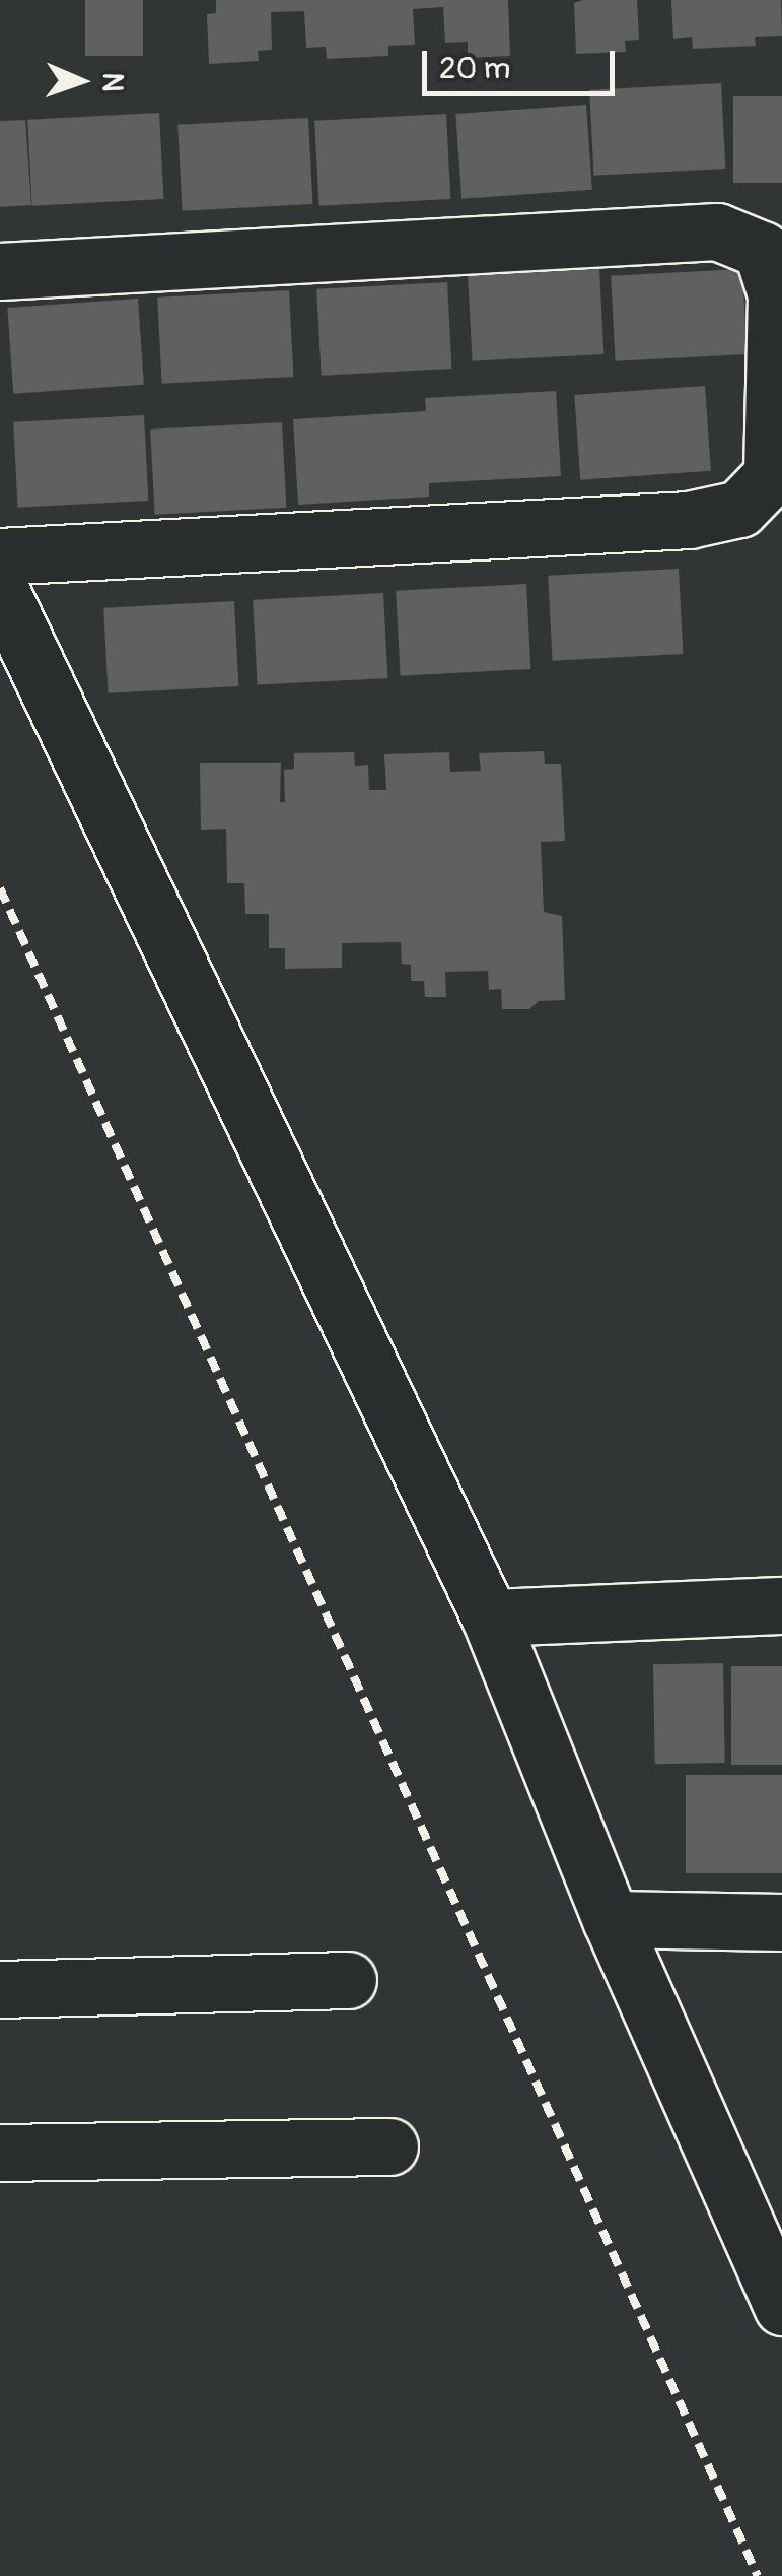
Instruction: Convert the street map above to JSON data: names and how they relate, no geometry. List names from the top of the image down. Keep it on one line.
{"scale_bar":"20 m","north":"right"}
